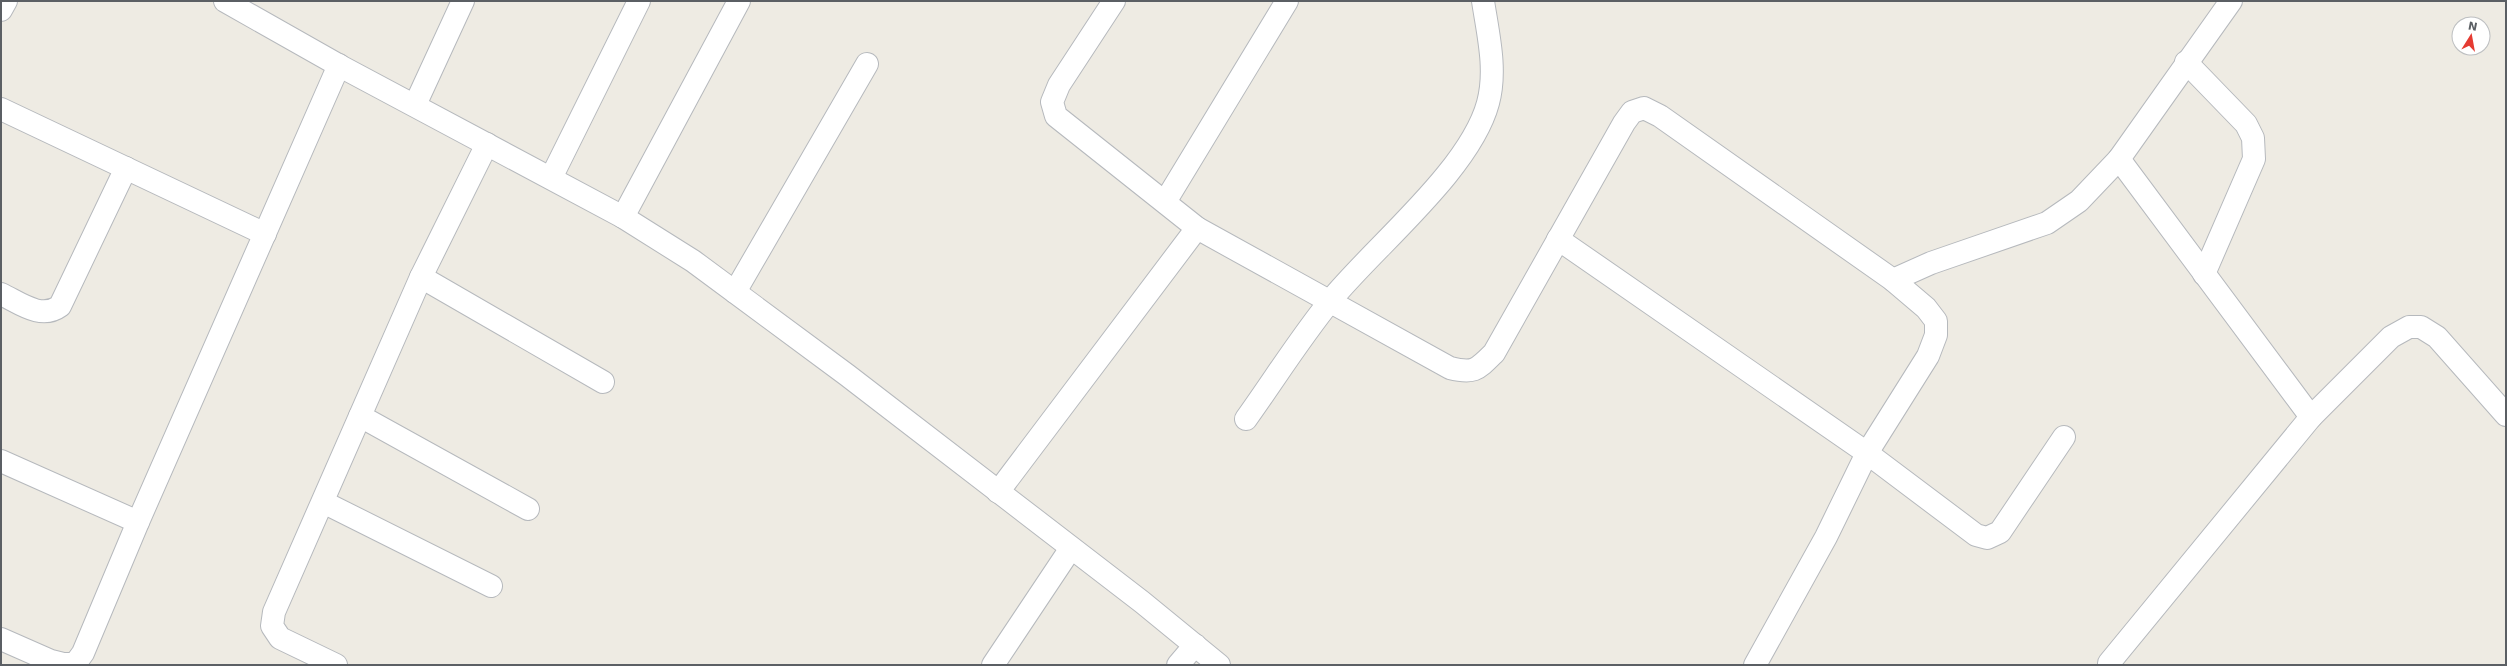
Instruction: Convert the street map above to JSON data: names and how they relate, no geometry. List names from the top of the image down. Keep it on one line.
{"north":"top"}
